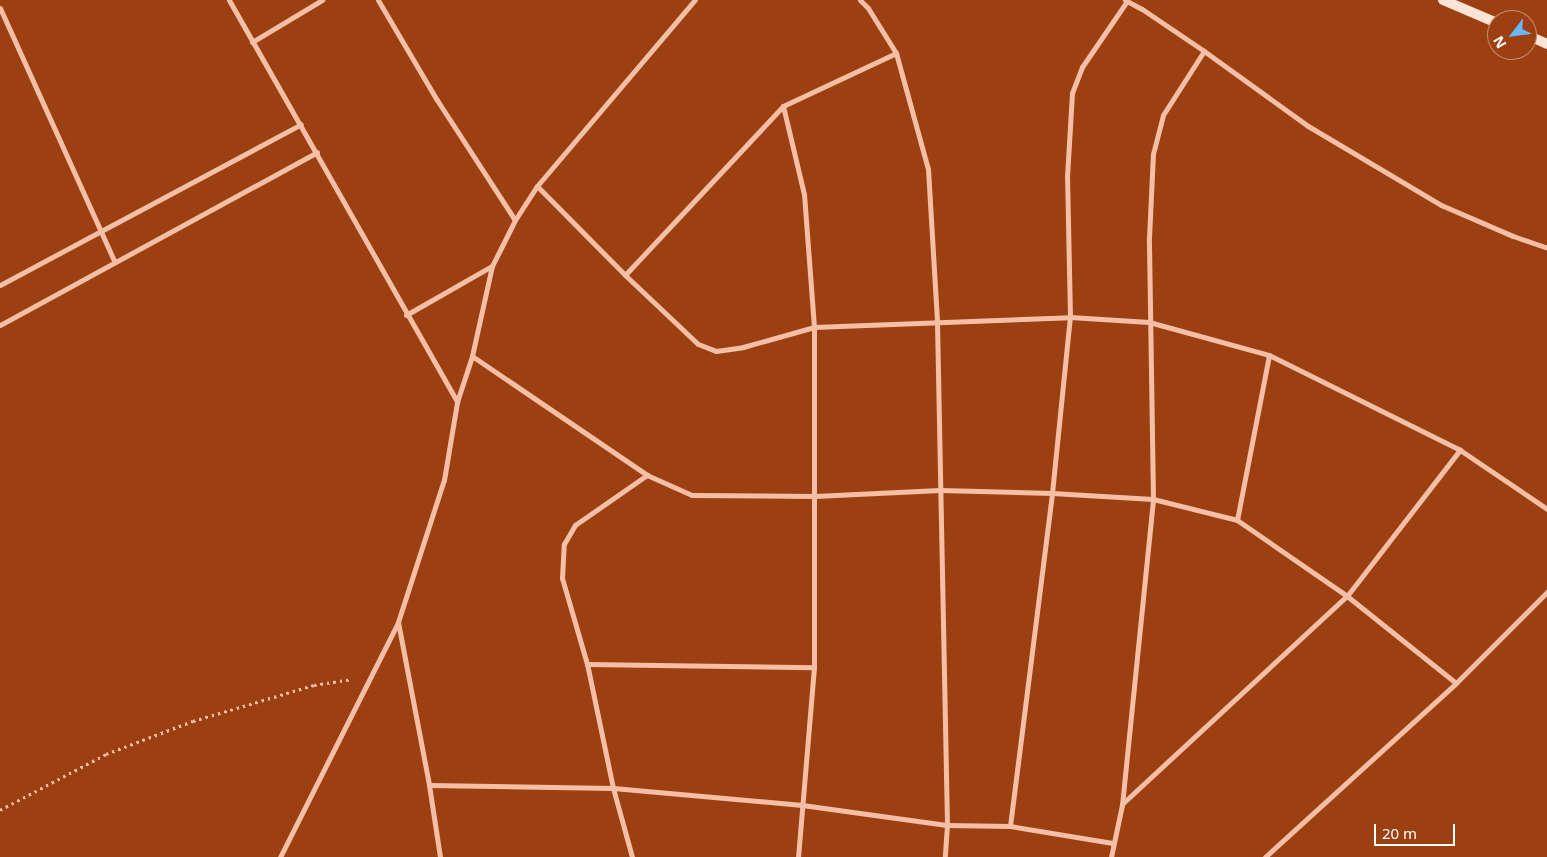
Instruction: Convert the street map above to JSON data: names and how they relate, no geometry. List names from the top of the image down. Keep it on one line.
{"scale_bar":"20 m","north":"bottom left"}
